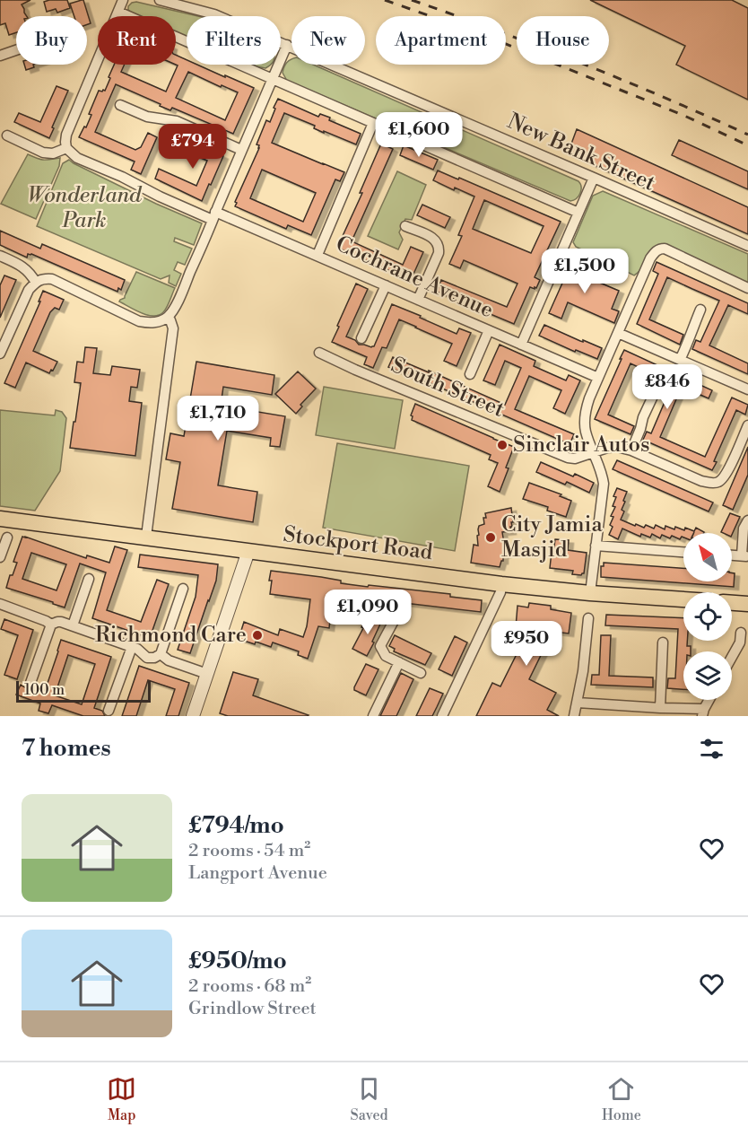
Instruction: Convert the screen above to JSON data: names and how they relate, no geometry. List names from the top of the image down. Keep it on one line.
{"streets":{"highway":["Stockport Road"],"street":["New Bank Street","Cochrane Avenue","South Street"]},"parks":["Wonderland Park"],"places":["Sinclair Autos","City Jamia Masjid","Richmond Care"],"scale_bar":"100 m","north":"top left","page":{"chip":["Buy","Rent","Filters","New","Apartment","House"],"price":["£1,600","£794","£1,500","£846","£1,710","£1,090","£950"],"scale":"100 m","heading":"7 homes","list":[{"name":"£794/mo","note":"2 rooms · 54 m² · Langport Avenue"},{"name":"£950/mo","note":"2 rooms · 68 m² · Grindlow Street"}],"tabs":["Map","Saved","Home"]}}
